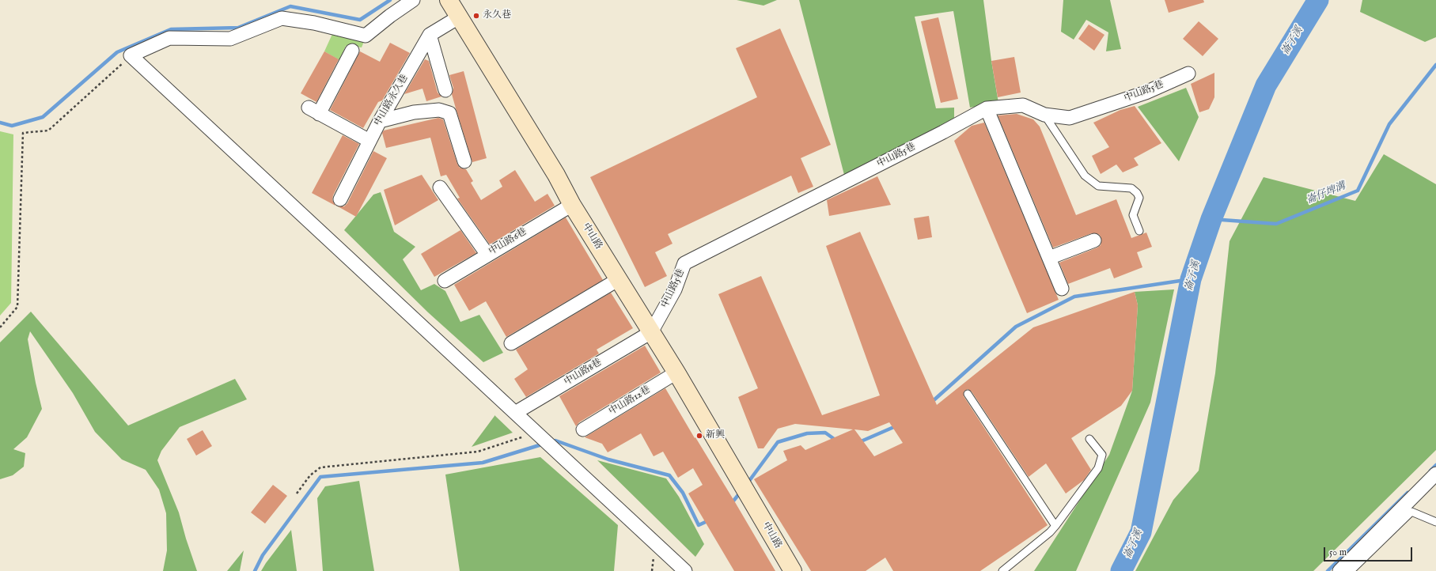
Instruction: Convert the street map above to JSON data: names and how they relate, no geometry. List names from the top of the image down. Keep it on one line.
{"streets":{"main road":["中山路"],"street":["中山路5巷","中山路永久巷","中山路6巷","中山路8巷","中山路12巷"]},"crossings":[["中山路5巷","中山路"],["中山路5巷","中山路8巷"],["中山路永久巷","中山路"],["中山路","中山路6巷"],["中山路","中山路8巷"],["中山路","中山路12巷"]],"water":["崙子溪","崙仔埤溝"],"places":["永久巷","新興"],"scale_bar":"50 m"}
